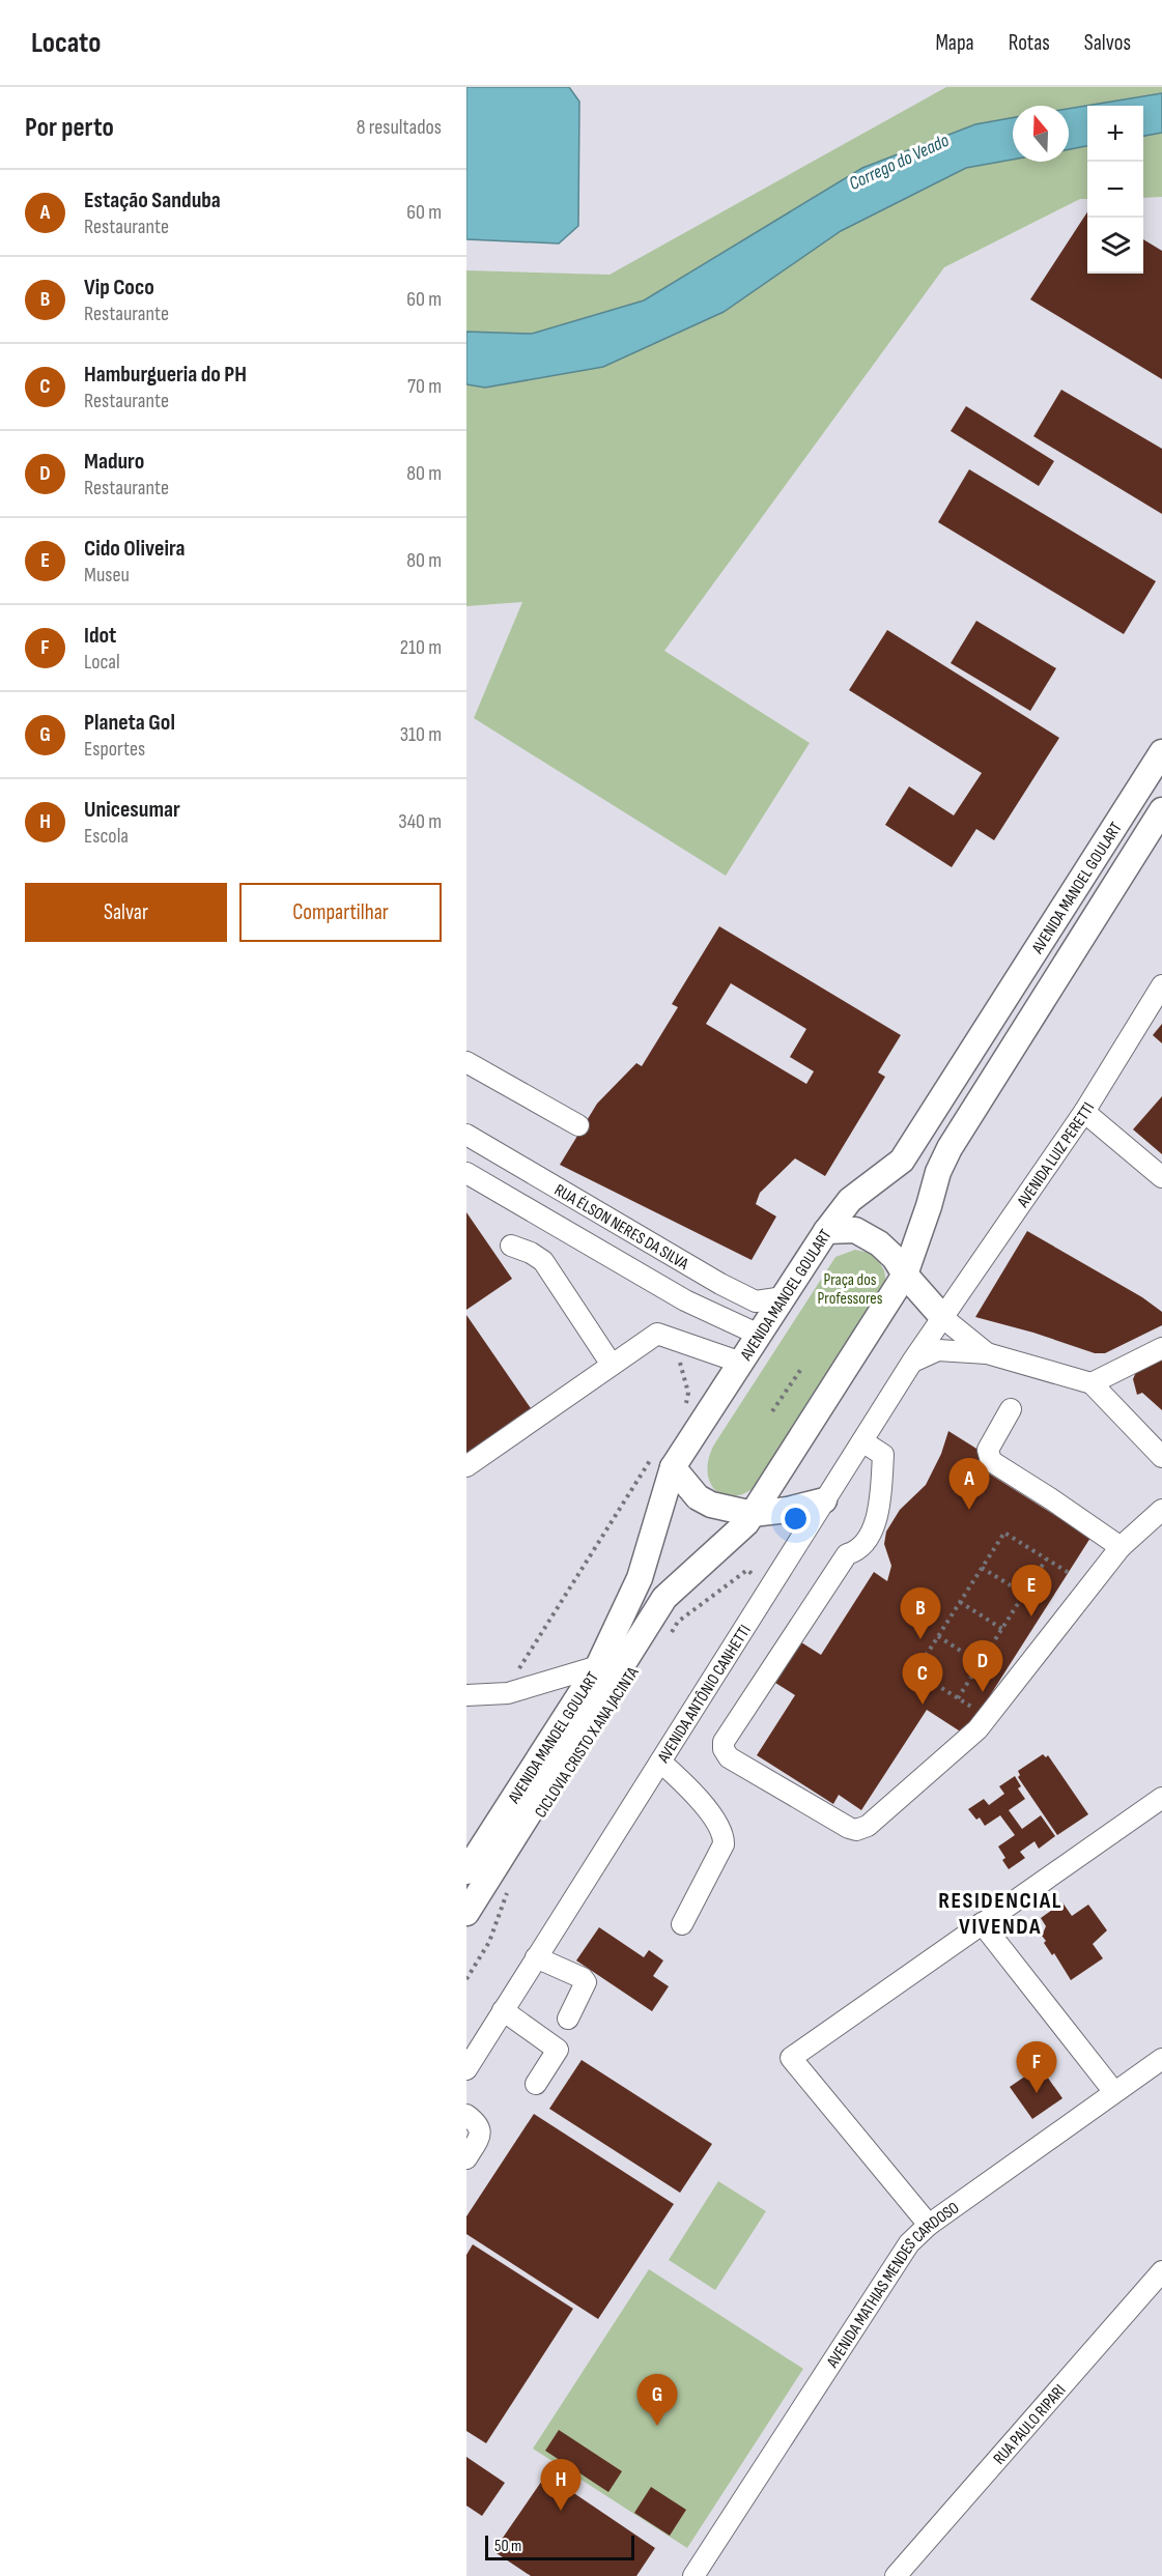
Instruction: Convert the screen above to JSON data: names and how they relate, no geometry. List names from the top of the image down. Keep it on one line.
{"streets":{"main road":["AVENIDA MANOEL GOULART"],"street":["AVENIDA LUIZ PERETTI","RUA ÉLSON NERES DA SILVA","AVENIDA ANTÔNIO CANHETTI","AVENIDA MATHIAS MENDES CARDOSO","RUA PAULO RIPARI"]},"crossings":[["AVENIDA MANOEL GOULART","RUA ÉLSON NERES DA SILVA"],["AVENIDA LUIZ PERETTI","AVENIDA ANTÔNIO CANHETTI"]],"districts":["RESIDENCIAL VIVENDA"],"water":["Corrego do Veado"],"parks":["Praça dos Professores"],"scale_bar":"50 m","north":"top","page":{"header":"Locato","nav":["Mapa","Rotas","Salvos"],"heading":["Por perto","8 resultados"],"map_buttons":["+","−"],"list":[{"mark":"A","name":"Estação Sanduba","note":"Restaurante","value":"60 m"},{"mark":"B","name":"Vip Coco","note":"Restaurante","value":"60 m"},{"mark":"C","name":"Hamburgueria do PH","note":"Restaurante","value":"70 m"},{"mark":"D","name":"Maduro","note":"Restaurante","value":"80 m"},{"mark":"E","name":"Cido Oliveira","note":"Museu","value":"80 m"},{"mark":"F","name":"Idot","note":"Local","value":"210 m"},{"mark":"G","name":"Planeta Gol","note":"Esportes","value":"310 m"},{"mark":"H","name":"Unicesumar","note":"Escola","value":"340 m"}],"buttons":["Salvar","Compartilhar"],"pins":["A","E","B","D","C","F","G","H"],"scale":"50 m"}}
